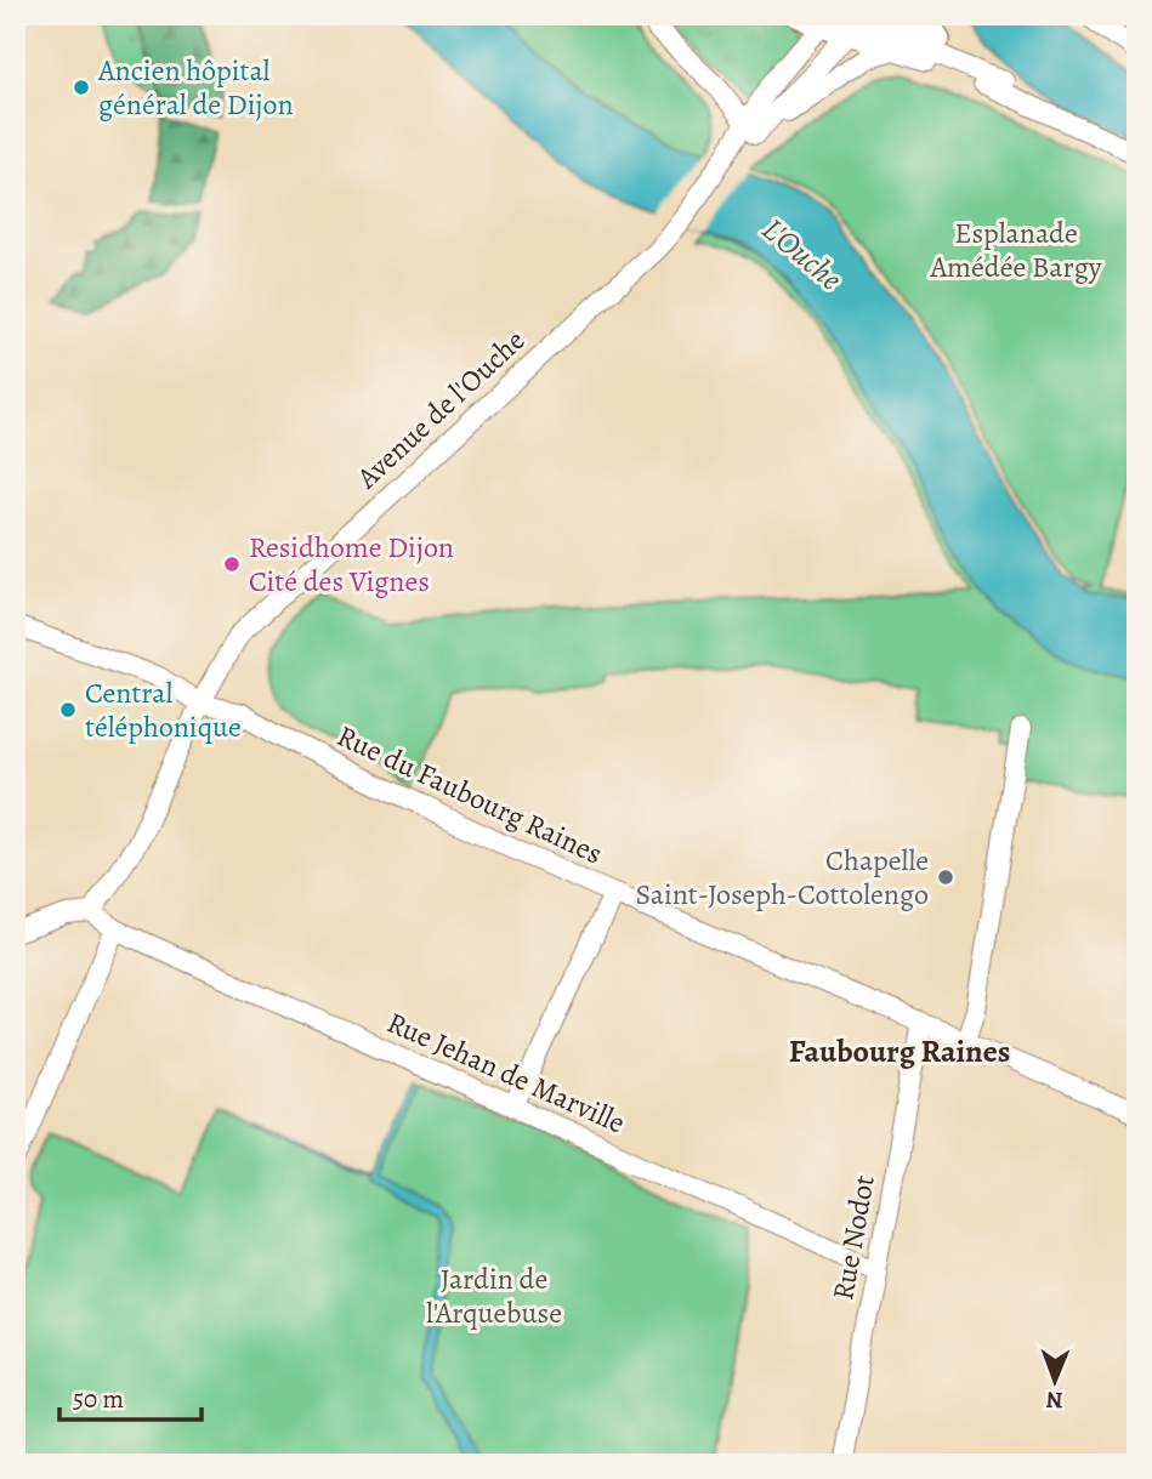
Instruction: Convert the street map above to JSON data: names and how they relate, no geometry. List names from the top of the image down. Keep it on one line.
{"streets":{"street":["Avenue de l'Ouche","Rue du Faubourg Raines","Rue Jehan de Marville","Rue Nodot"]},"crossings":[["Avenue de l'Ouche","Rue du Faubourg Raines"],["Avenue de l'Ouche","Rue Jehan de Marville"],["Rue du Faubourg Raines","Rue Nodot"],["Rue Jehan de Marville","Rue Nodot"]],"districts":["Faubourg Raines"],"water":["L'Ouche"],"parks":["Esplanade Amédée Bargy","Jardin de l'Arquebuse"],"places":["Ancien hôpital général de Dijon","Residhome Dijon Cité des Vignes","Central téléphonique","Chapelle Saint-Joseph-Cottolengo"],"scale_bar":"50 m","north":"bottom"}
